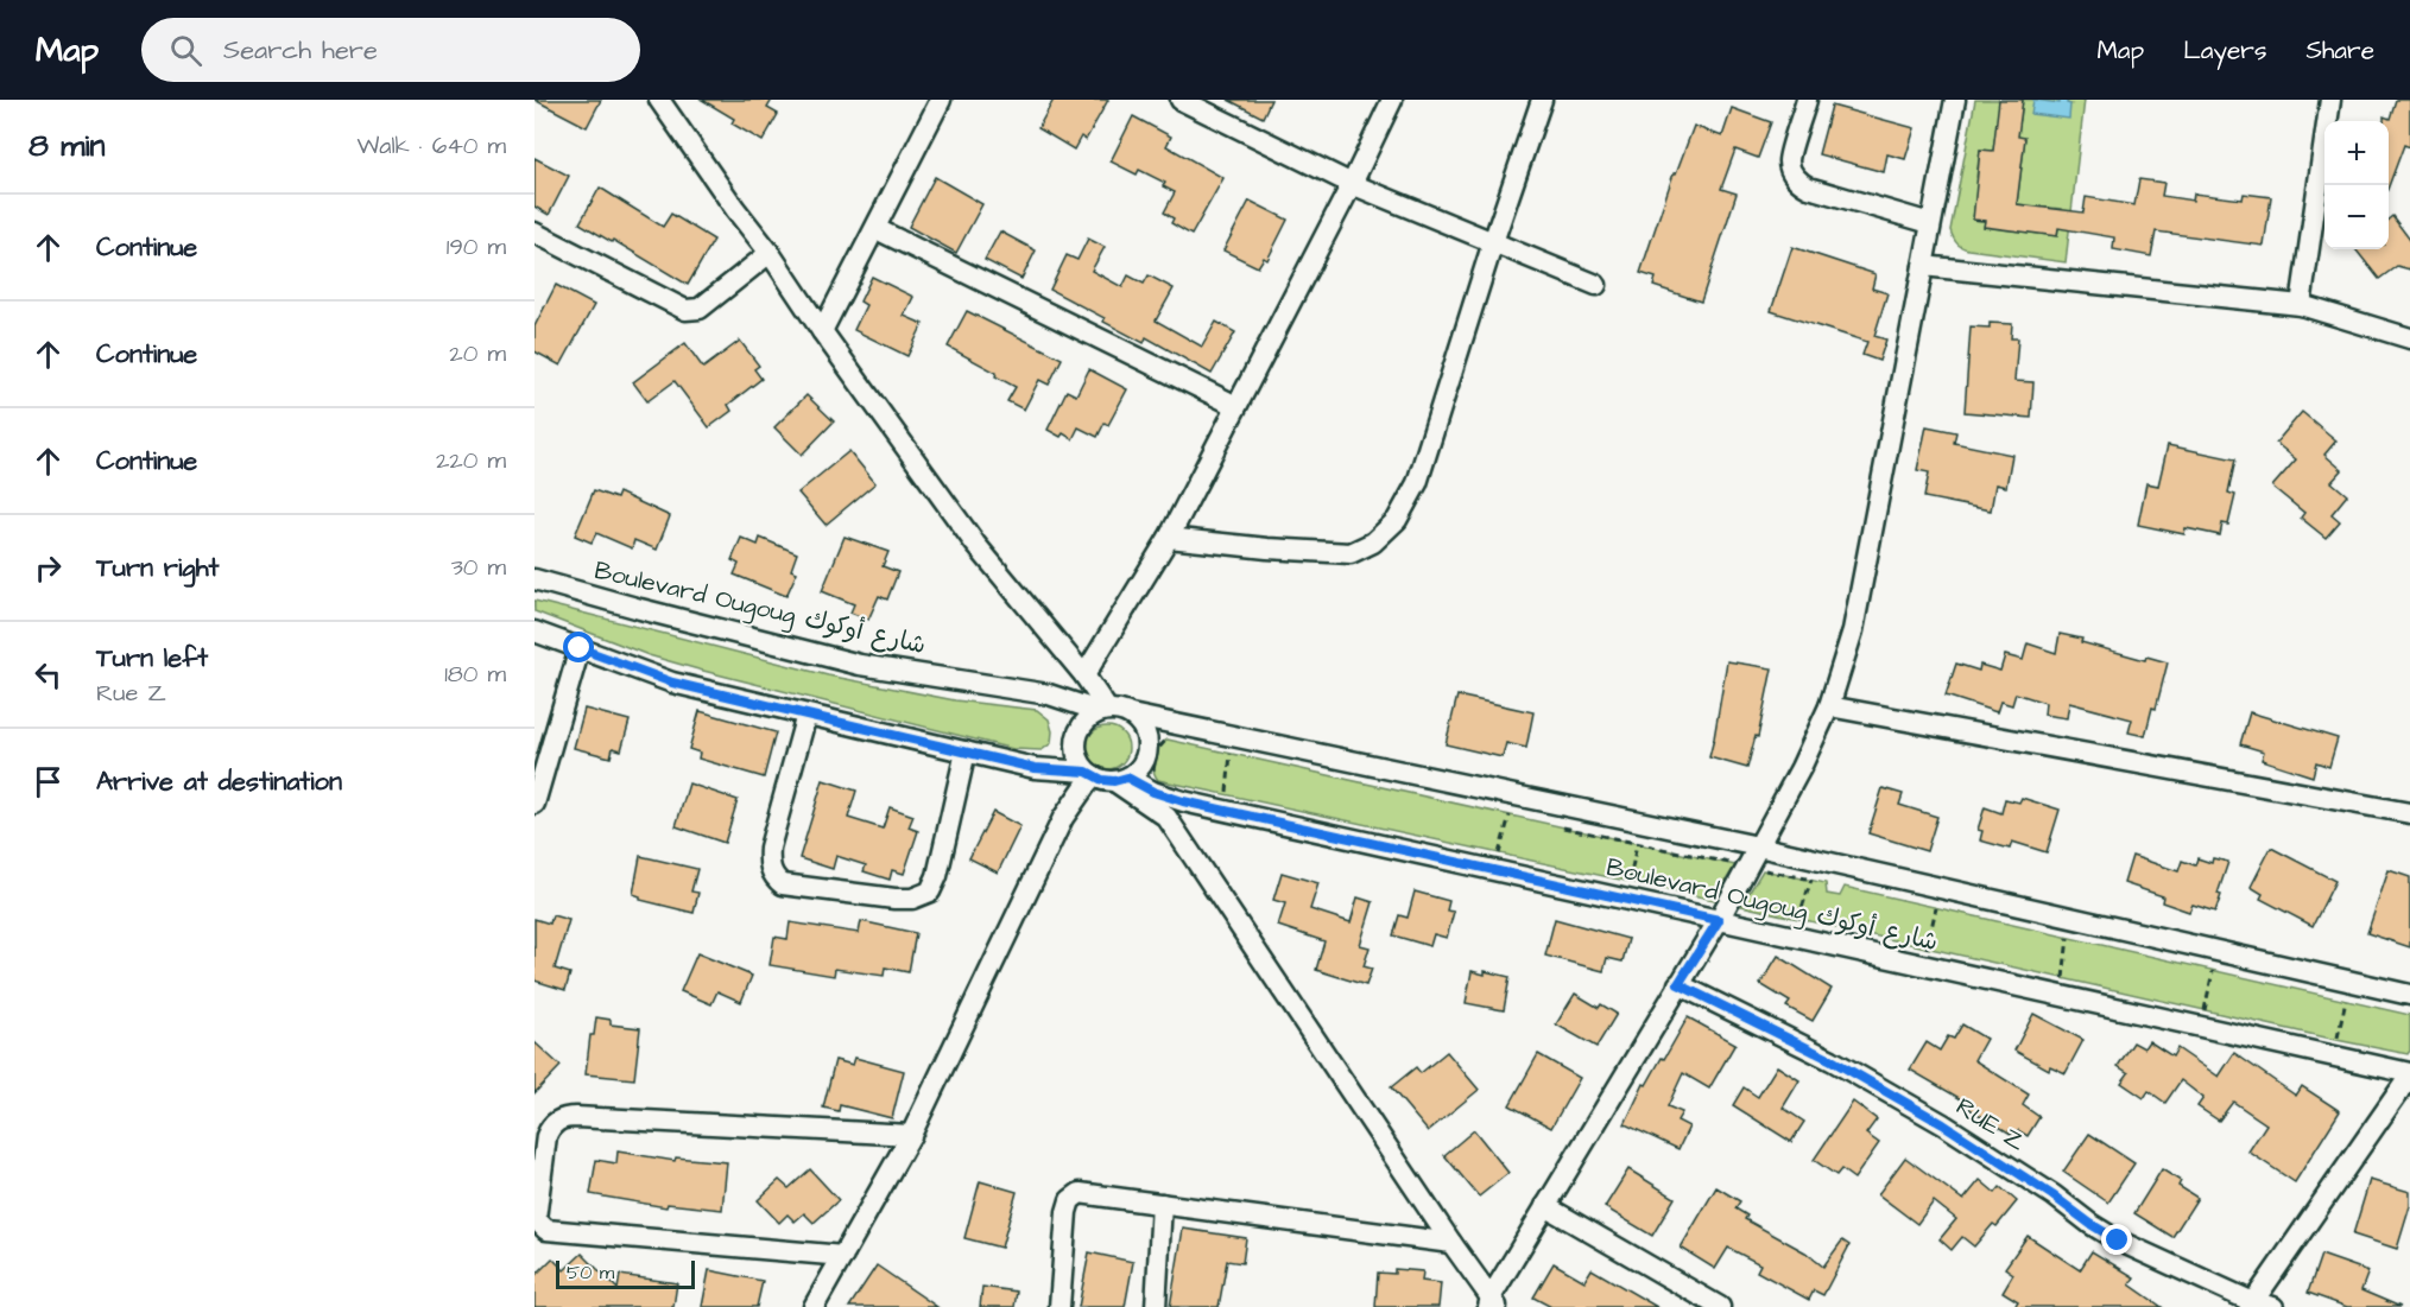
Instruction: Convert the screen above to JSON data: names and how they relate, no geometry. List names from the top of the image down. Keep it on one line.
{"streets":{"street":["Boulevard Ougoug شارع أوكوك","RUE Z"]},"scale_bar":"50 m","page":{"header":"Map","search":"Search here","nav":["Map","Layers","Share"],"heading":["8 min","Walk · 640 m"],"map_buttons":["+","−"],"list":[["Continue","190 m"],["Continue","20 m"],["Continue","220 m"],["Turn right","30 m"],["Turn left","Rue Z","180 m"],"Arrive at destination"],"scale":"50 m"}}
